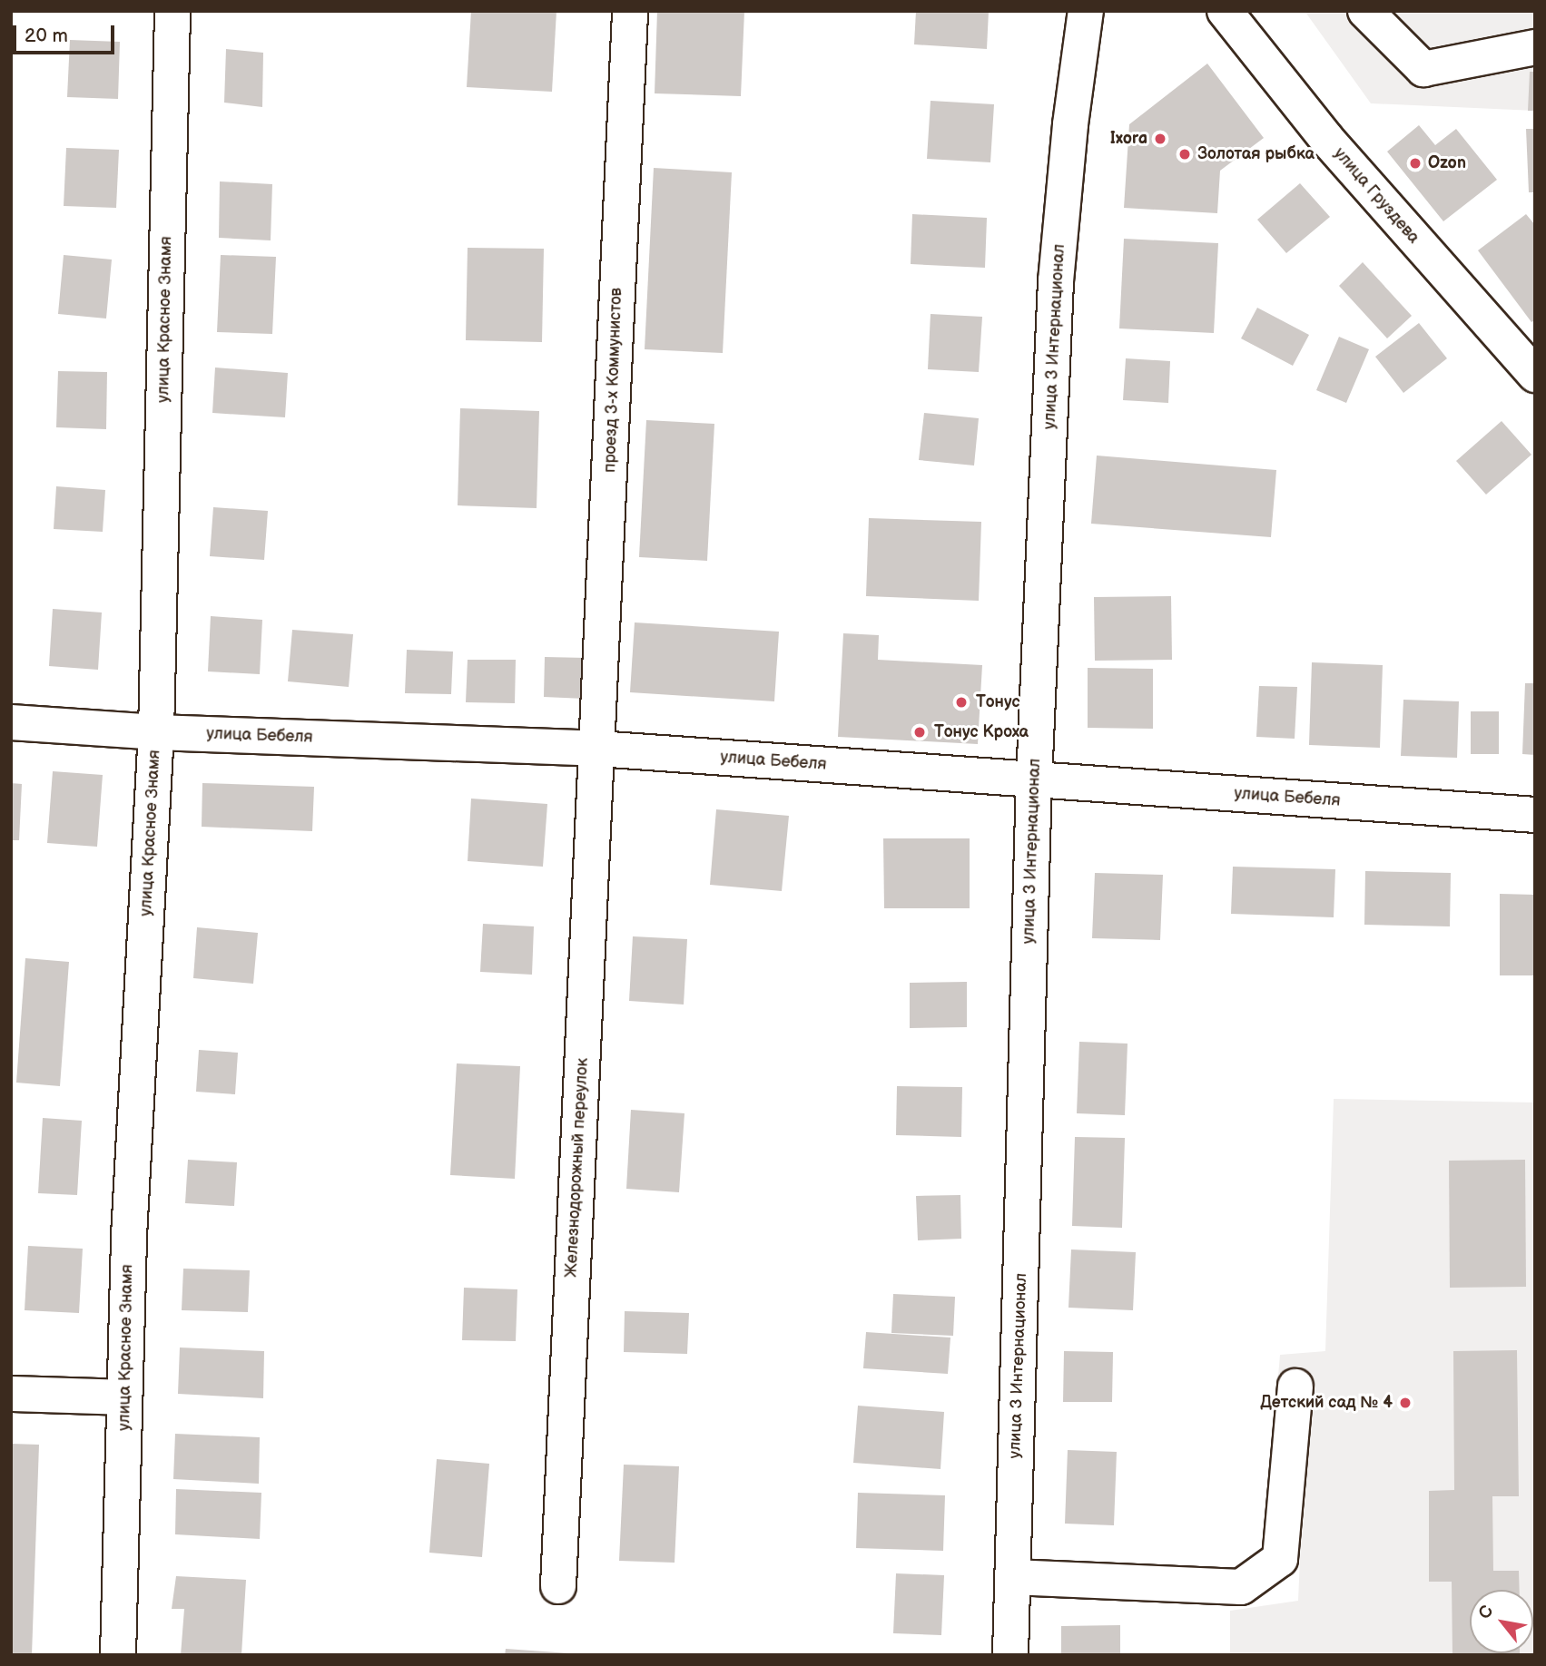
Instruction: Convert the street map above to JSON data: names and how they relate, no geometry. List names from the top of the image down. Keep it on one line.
{"streets":{"street":["улица Груздева","улица Красное Знамя","улица 3 Интернационал","проезд 3-х Коммунистов","улица Бебеля","Железнодорожный переулок"]},"crossings":[["улица Красное Знамя","улица Бебеля"],["улица 3 Интернационал","улица Бебеля"],["проезд 3-х Коммунистов","улица Бебеля"],["проезд 3-х Коммунистов","Железнодорожный переулок"],["улица Бебеля","Железнодорожный переулок"]],"places":["Ixora","Золотая рыбка","Ozon","Тонус","Тонус Кроха","Детский сад № 4"],"scale_bar":"20 m","north":"top left"}
